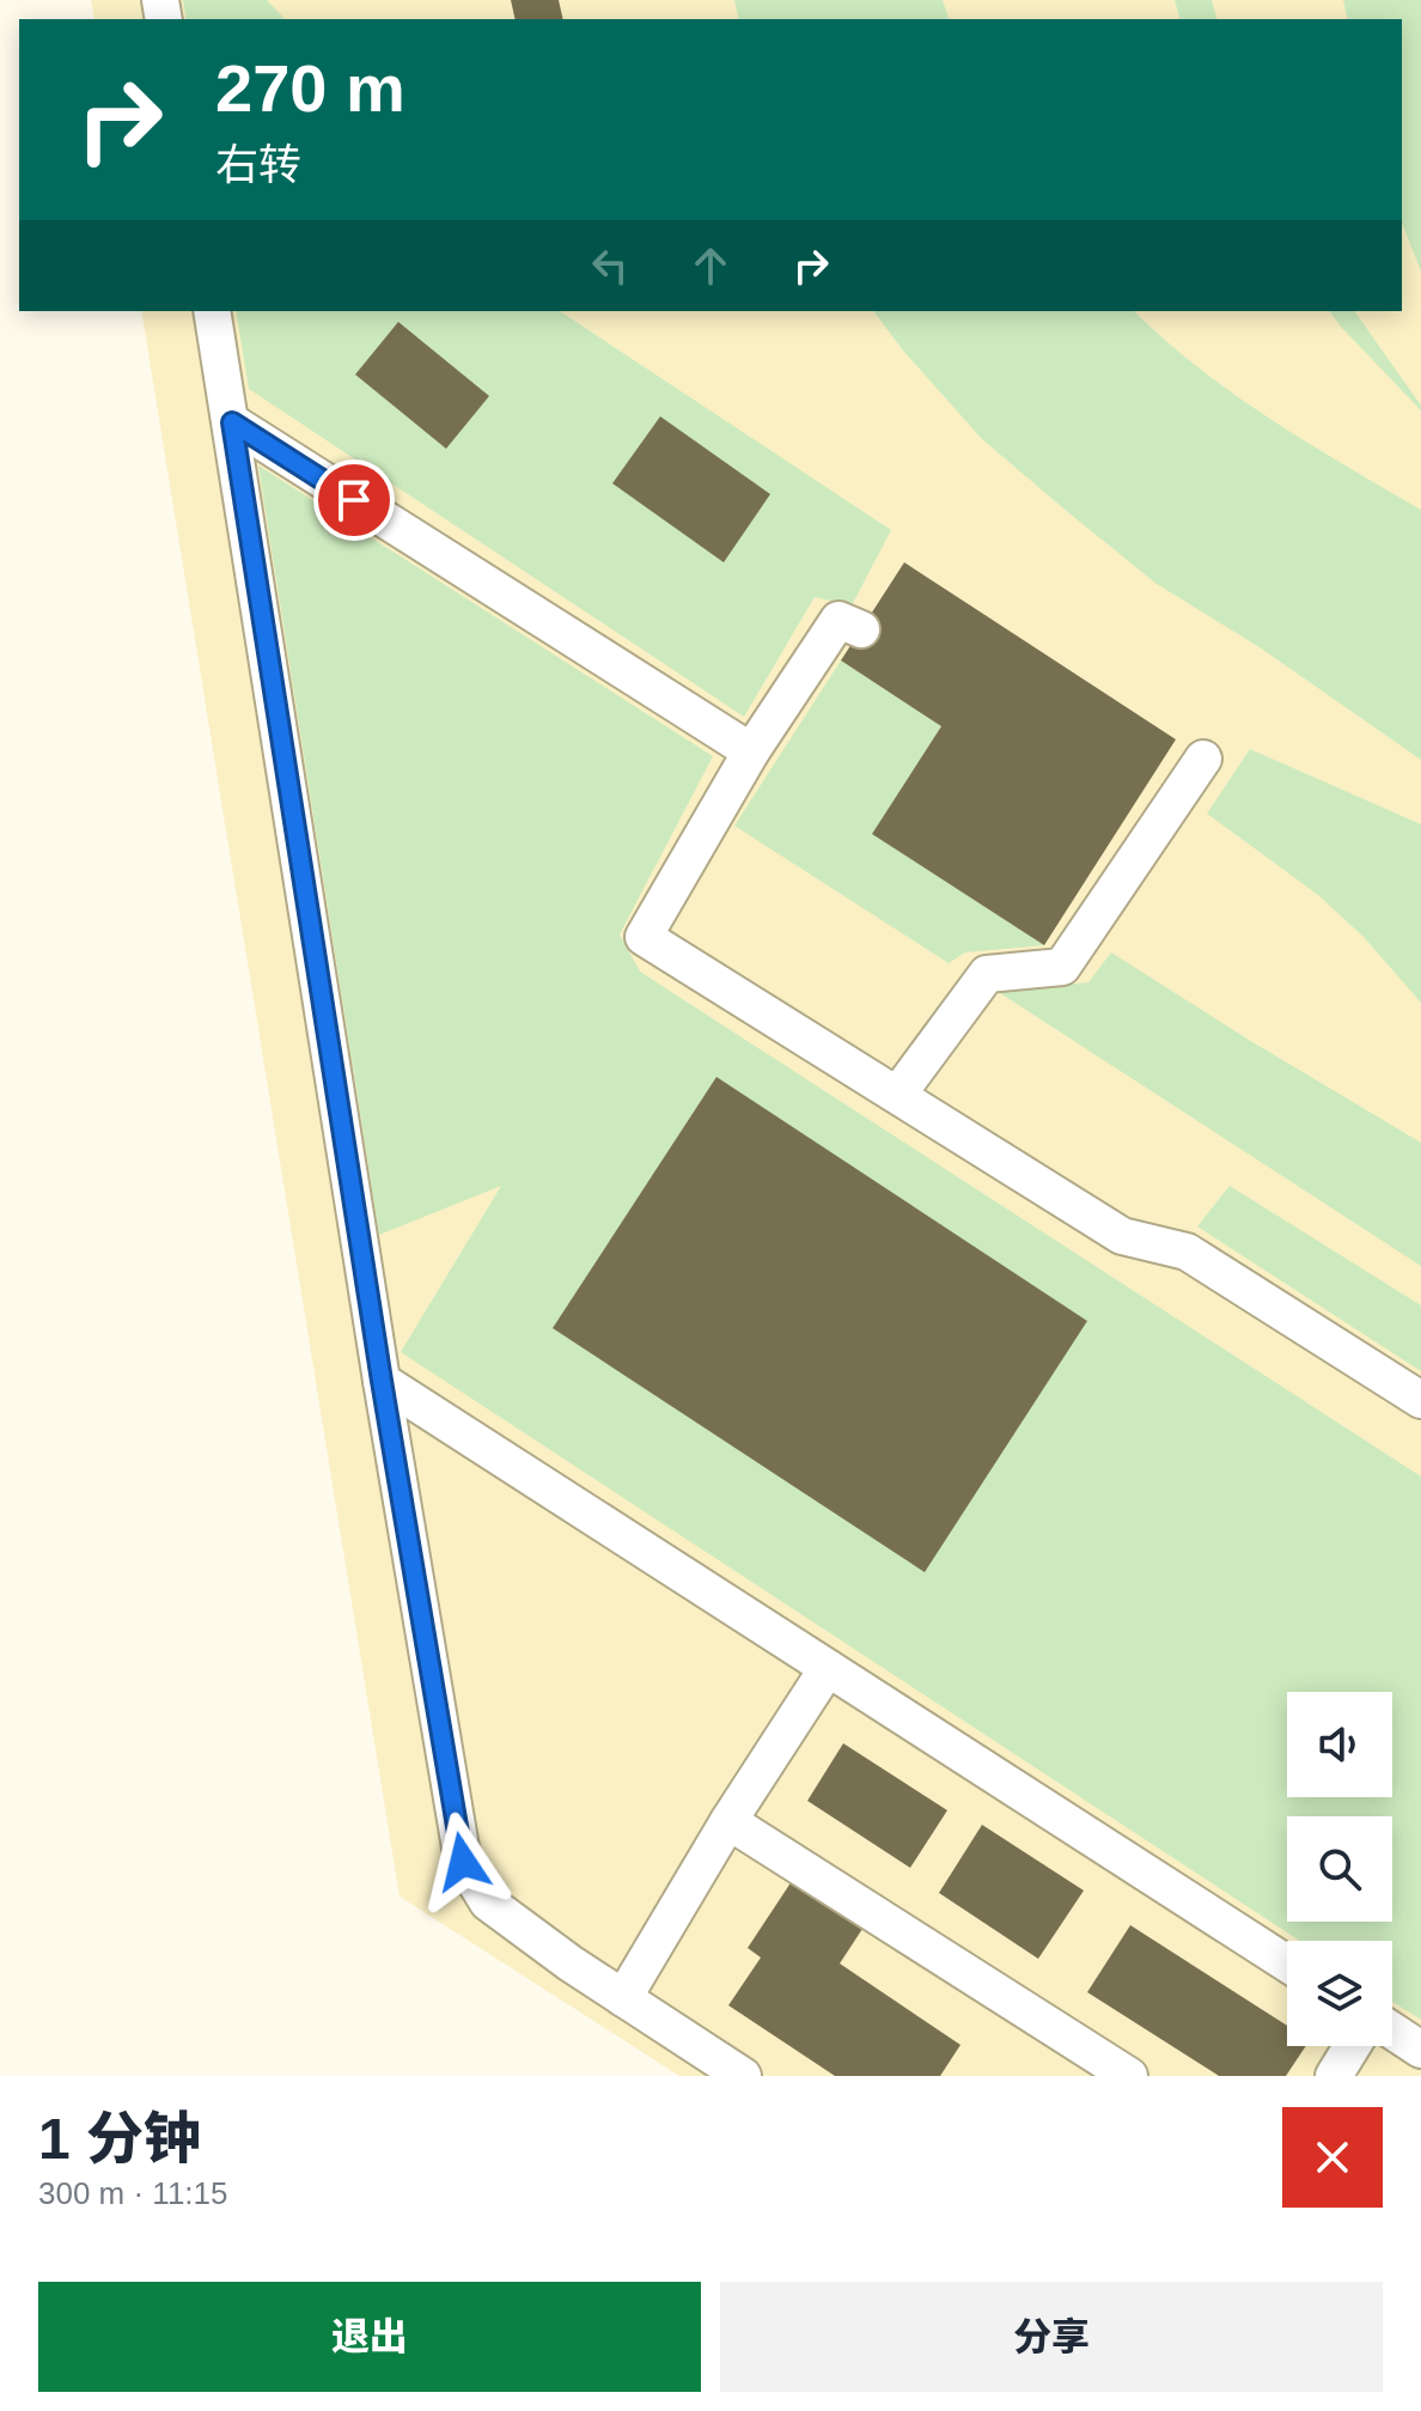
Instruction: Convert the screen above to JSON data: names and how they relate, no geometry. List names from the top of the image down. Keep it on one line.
{"page":{"turn":["270 m","右转"],"heading":["1 分钟","300 m · 11:15"],"buttons":["退出","分享"]}}
